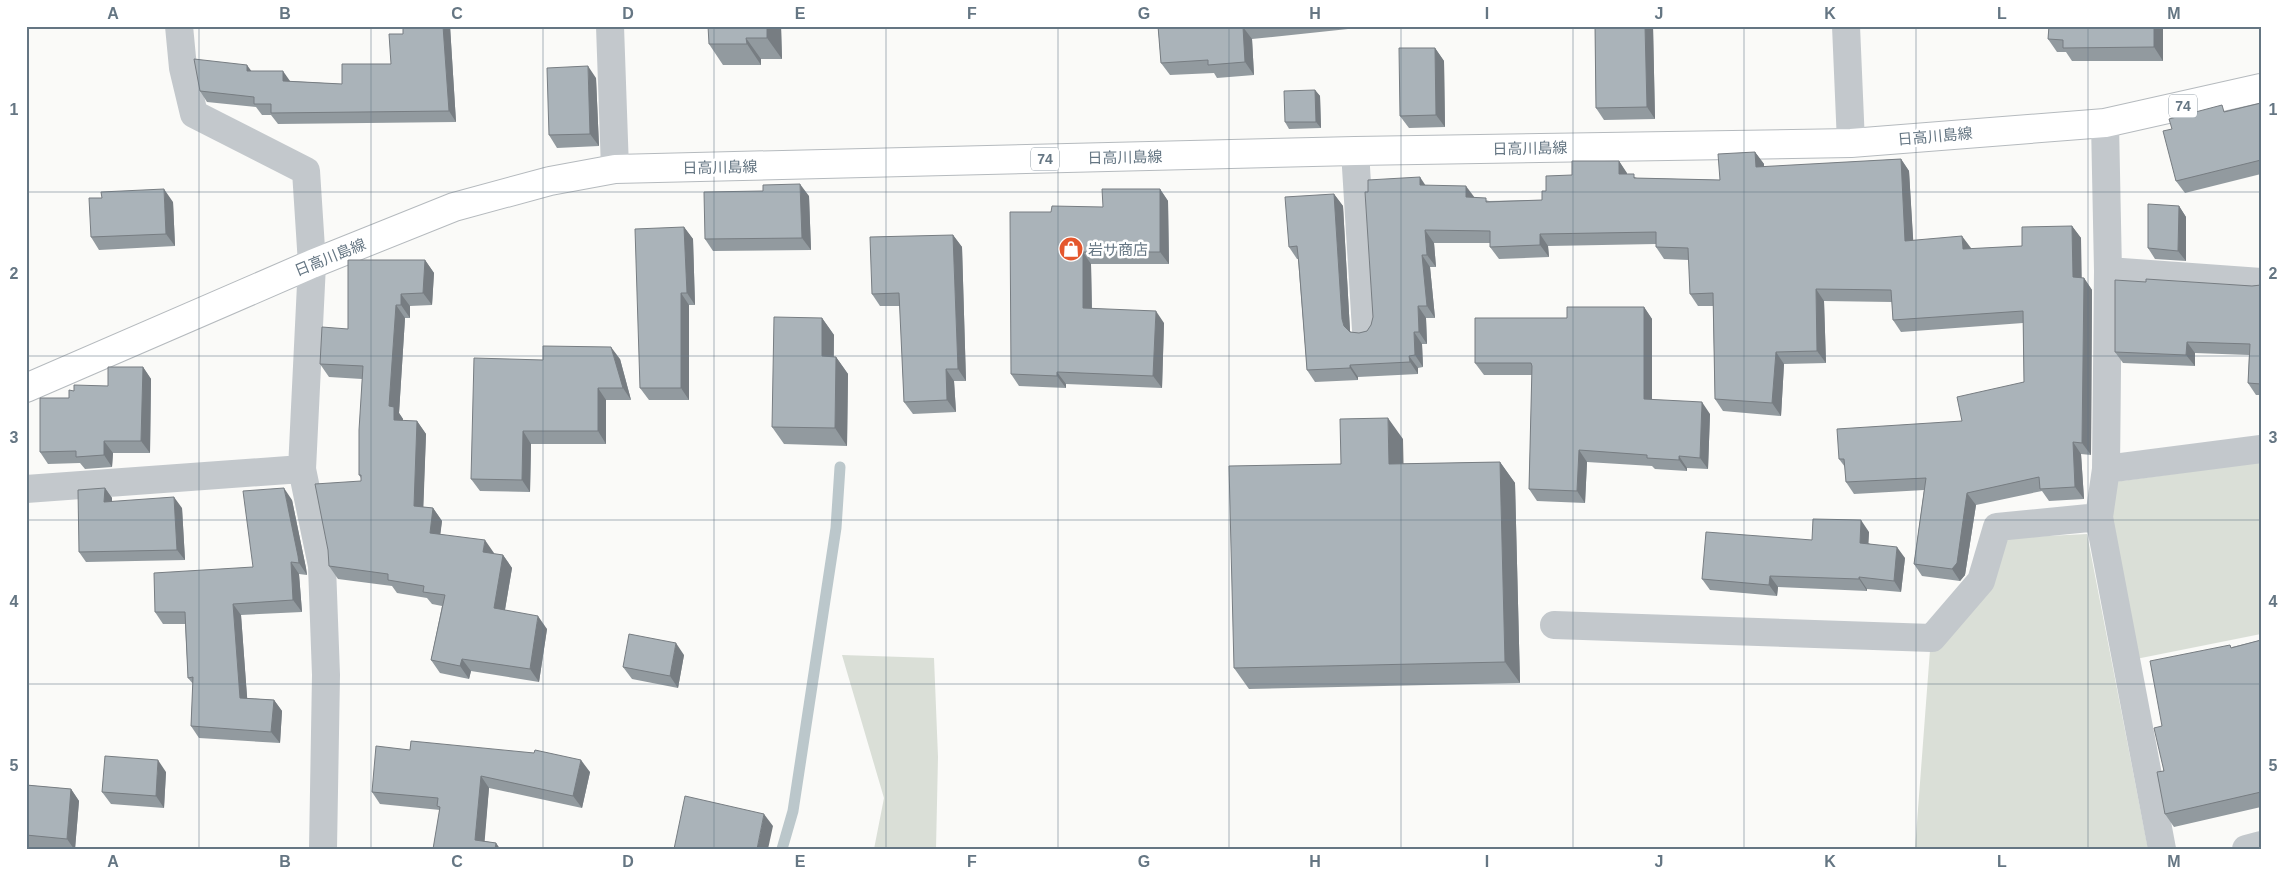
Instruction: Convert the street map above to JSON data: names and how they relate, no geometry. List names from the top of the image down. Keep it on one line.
{"streets":{"main road":["74","日高川島線"]},"places":{"shop":["岩サ商店"]},"grid":{"columns":["A","B","C","D","E","F","G","H","I","J","K","L","M"],"rows":["1","2","3","4","5"]}}
